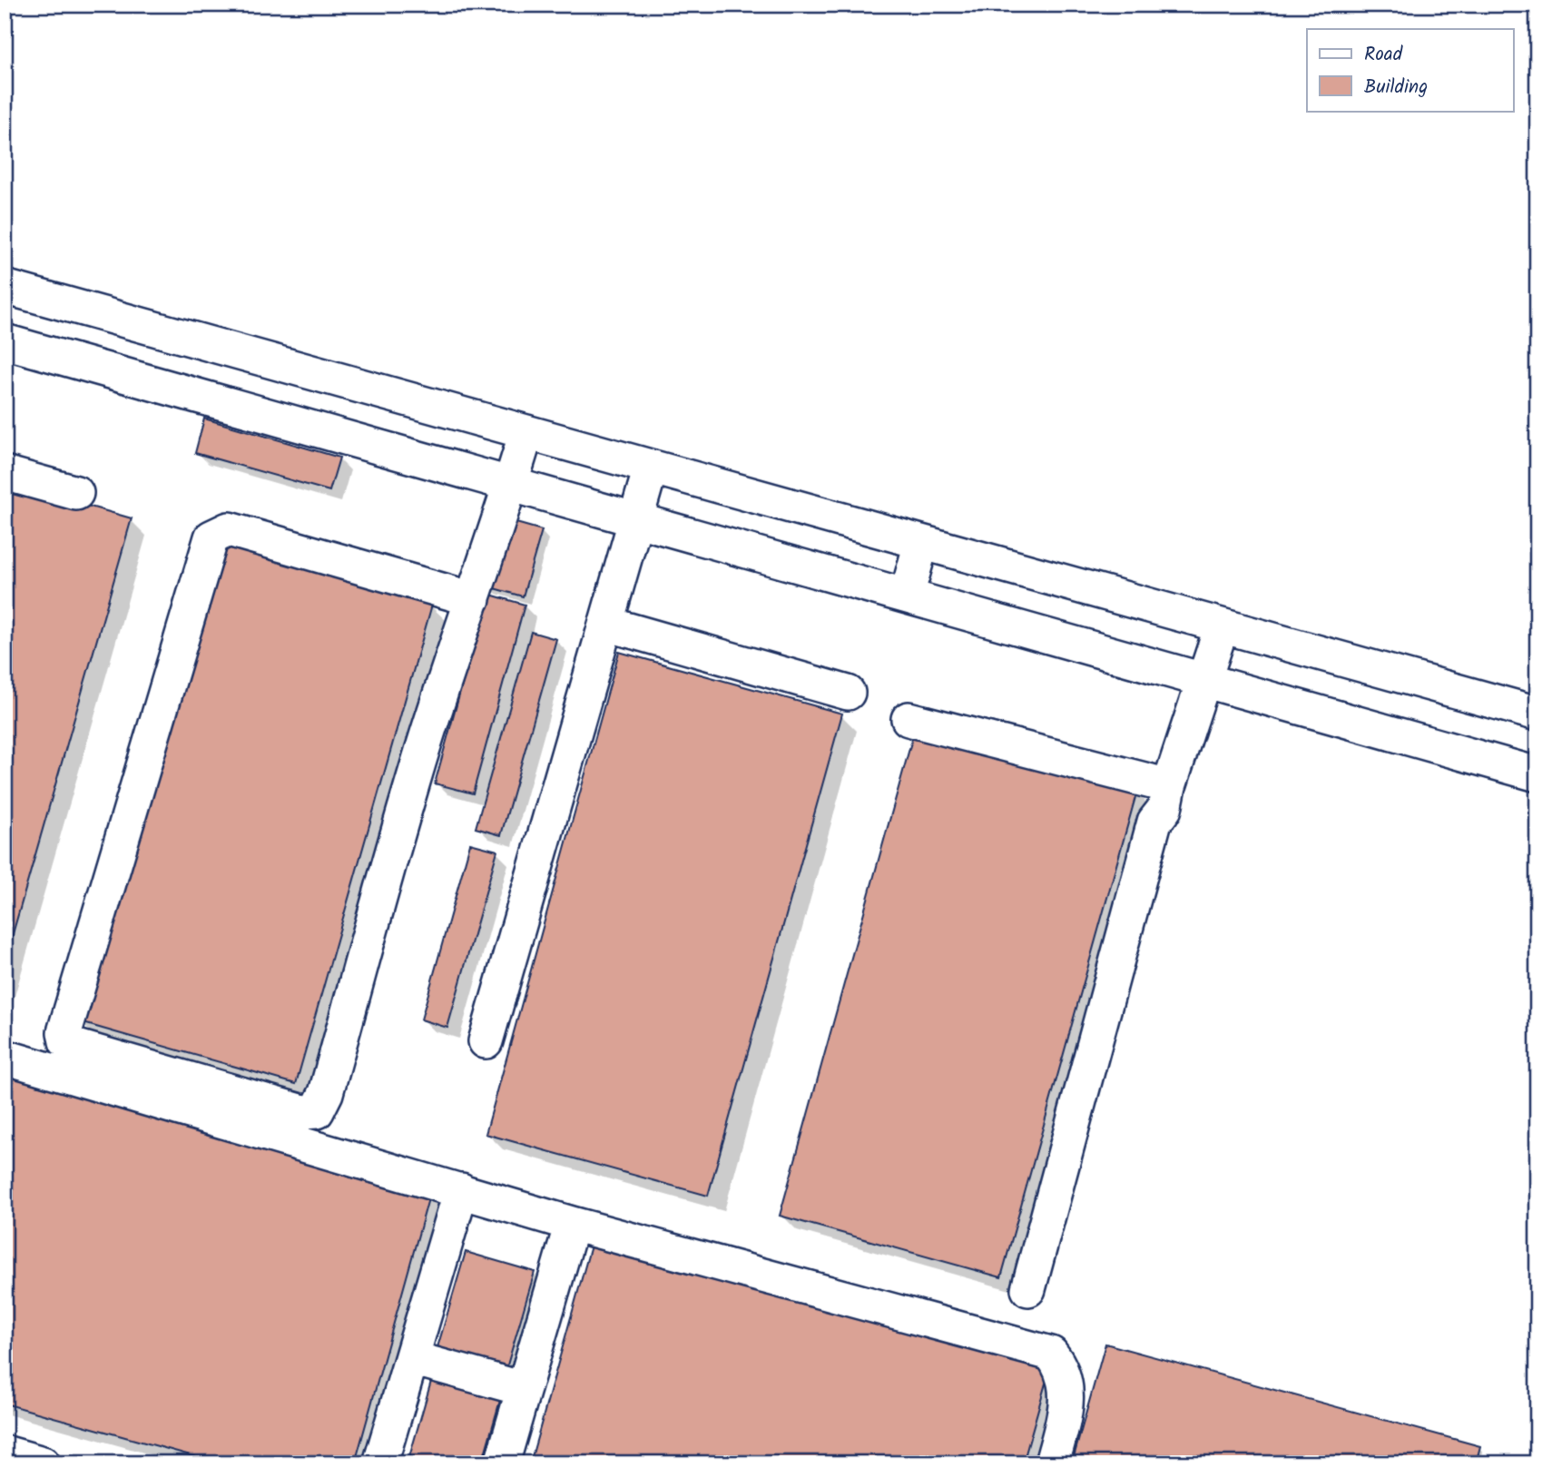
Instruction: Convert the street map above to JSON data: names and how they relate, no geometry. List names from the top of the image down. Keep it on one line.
{"legend":["Road","Building"]}
